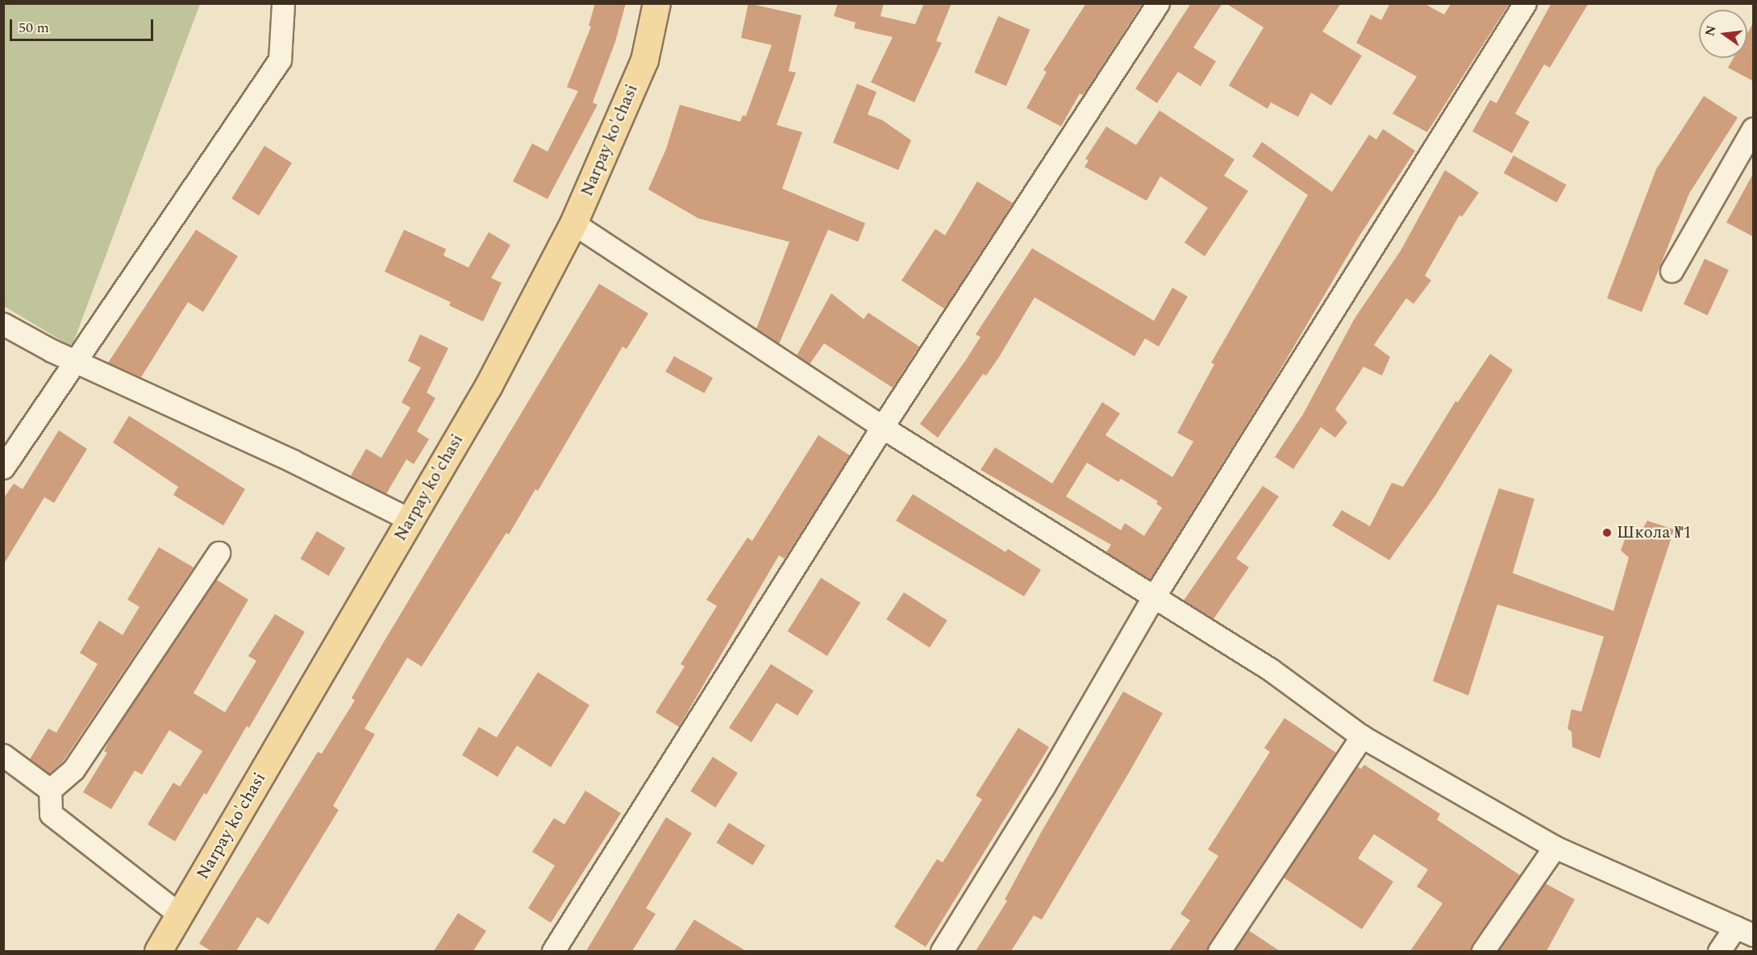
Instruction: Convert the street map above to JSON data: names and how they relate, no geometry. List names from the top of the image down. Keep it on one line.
{"streets":{"main road":["Narpay ko'chasi"]},"places":["Школа №1"],"scale_bar":"50 m","north":"left"}
